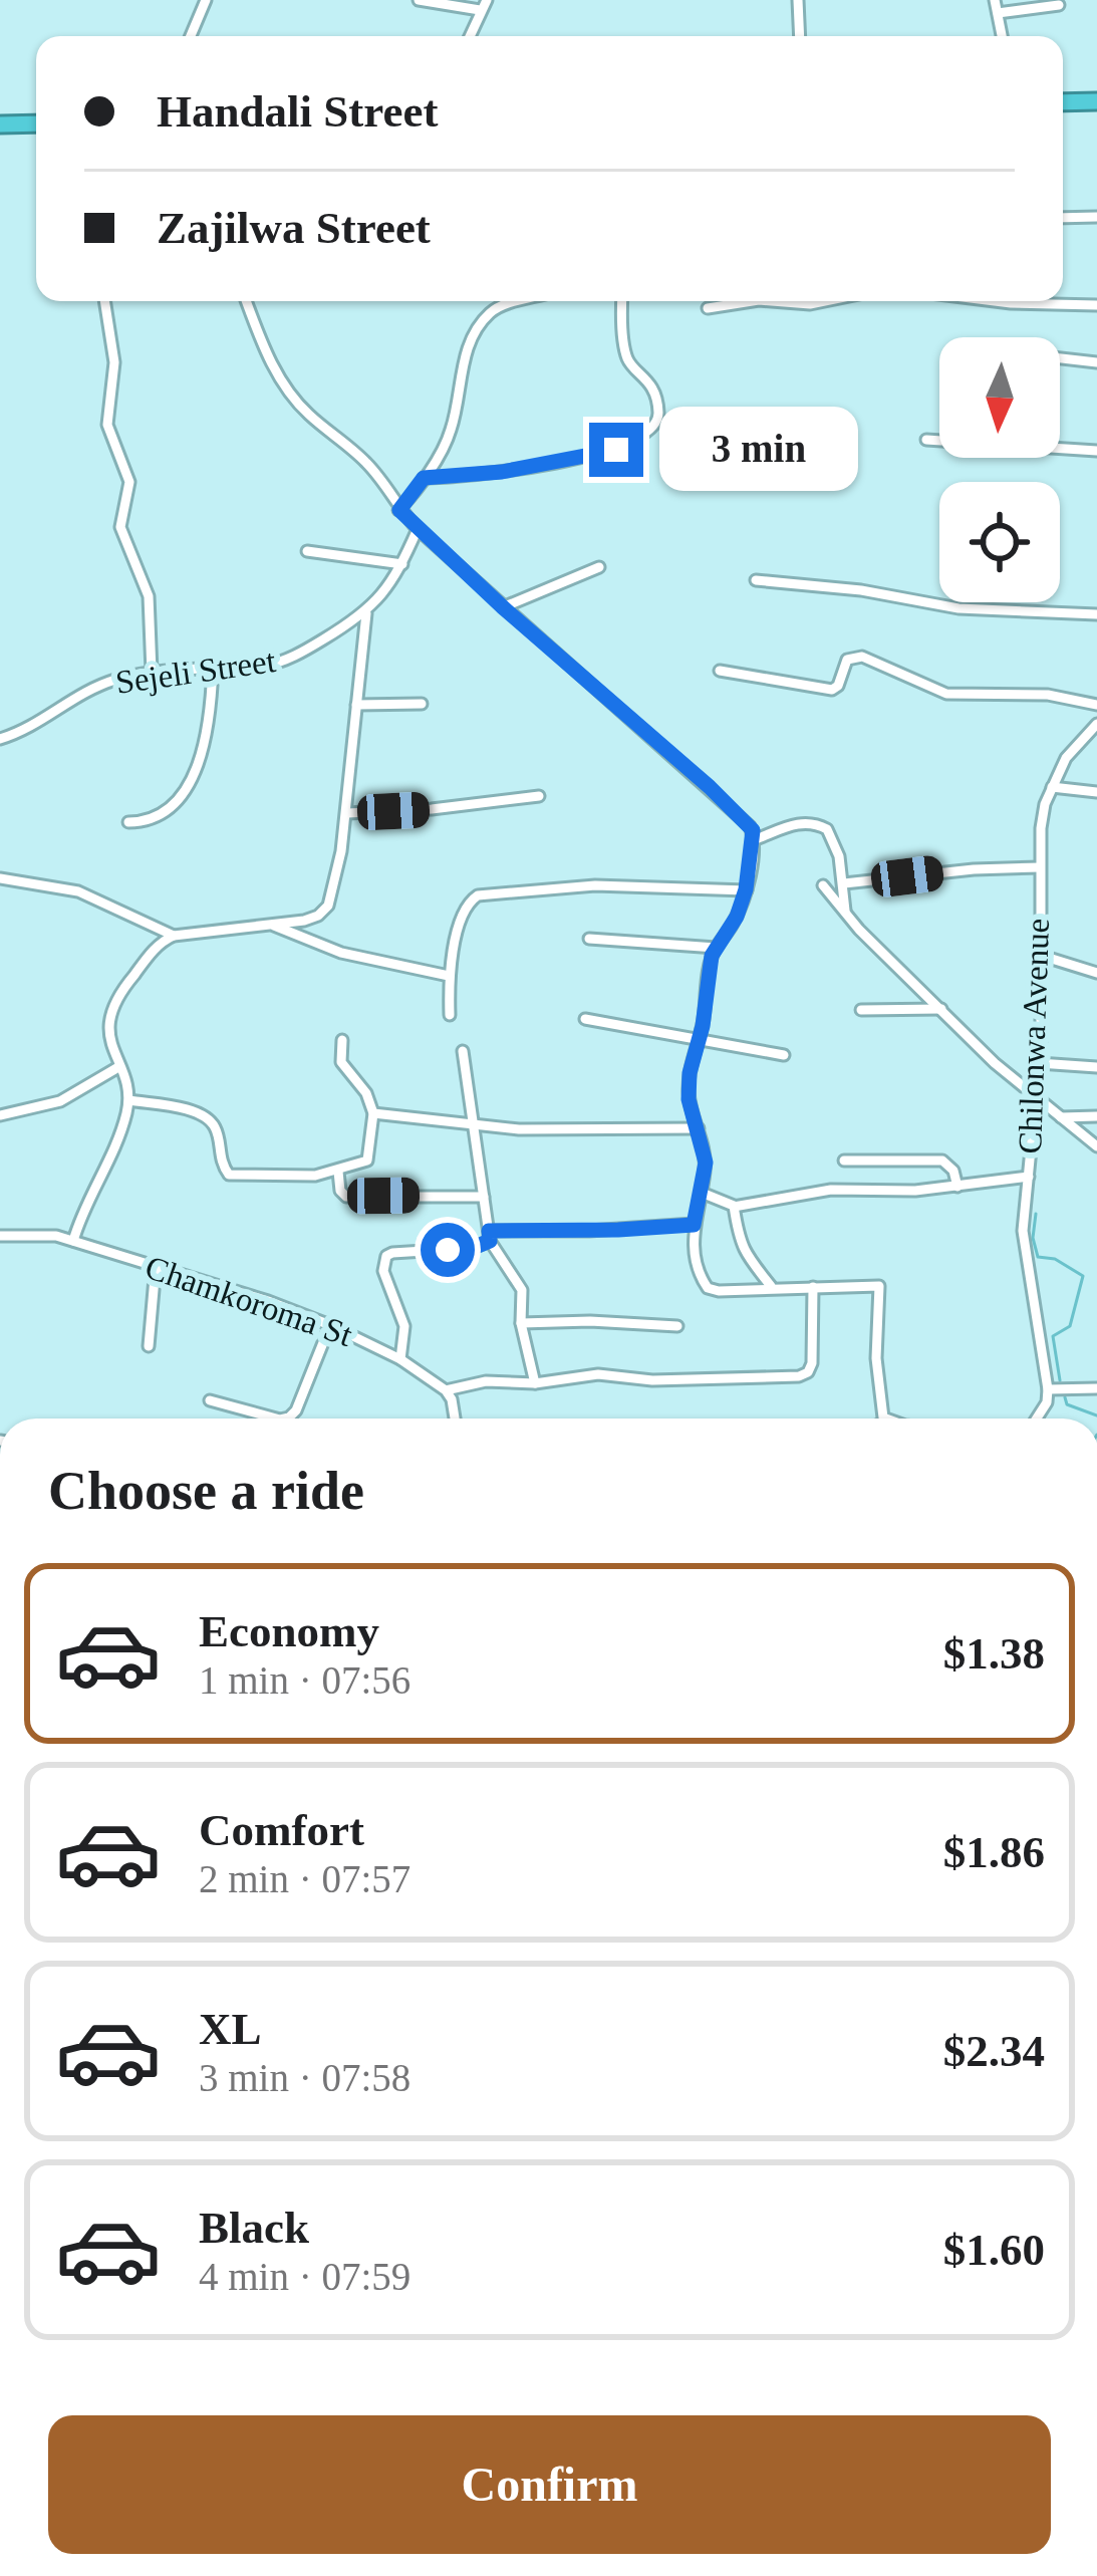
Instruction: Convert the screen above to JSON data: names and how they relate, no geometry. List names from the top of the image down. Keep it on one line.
{"streets":{"street":["Sejeli Street","Chilonwa Avenue","Chamkoroma St"]},"north":"bottom","page":{"banner":["Handali Street","Zajilwa Street"],"bubble":"3 min","heading":"Choose a ride","list":[{"name":"Economy","note":"1 min · 07:56","value":"$1.38"},{"name":"Comfort","note":"2 min · 07:57","value":"$1.86"},{"name":"XL","note":"3 min · 07:58","value":"$2.34"},{"name":"Black","note":"4 min · 07:59","value":"$1.60"}],"buttons":"Confirm"}}
